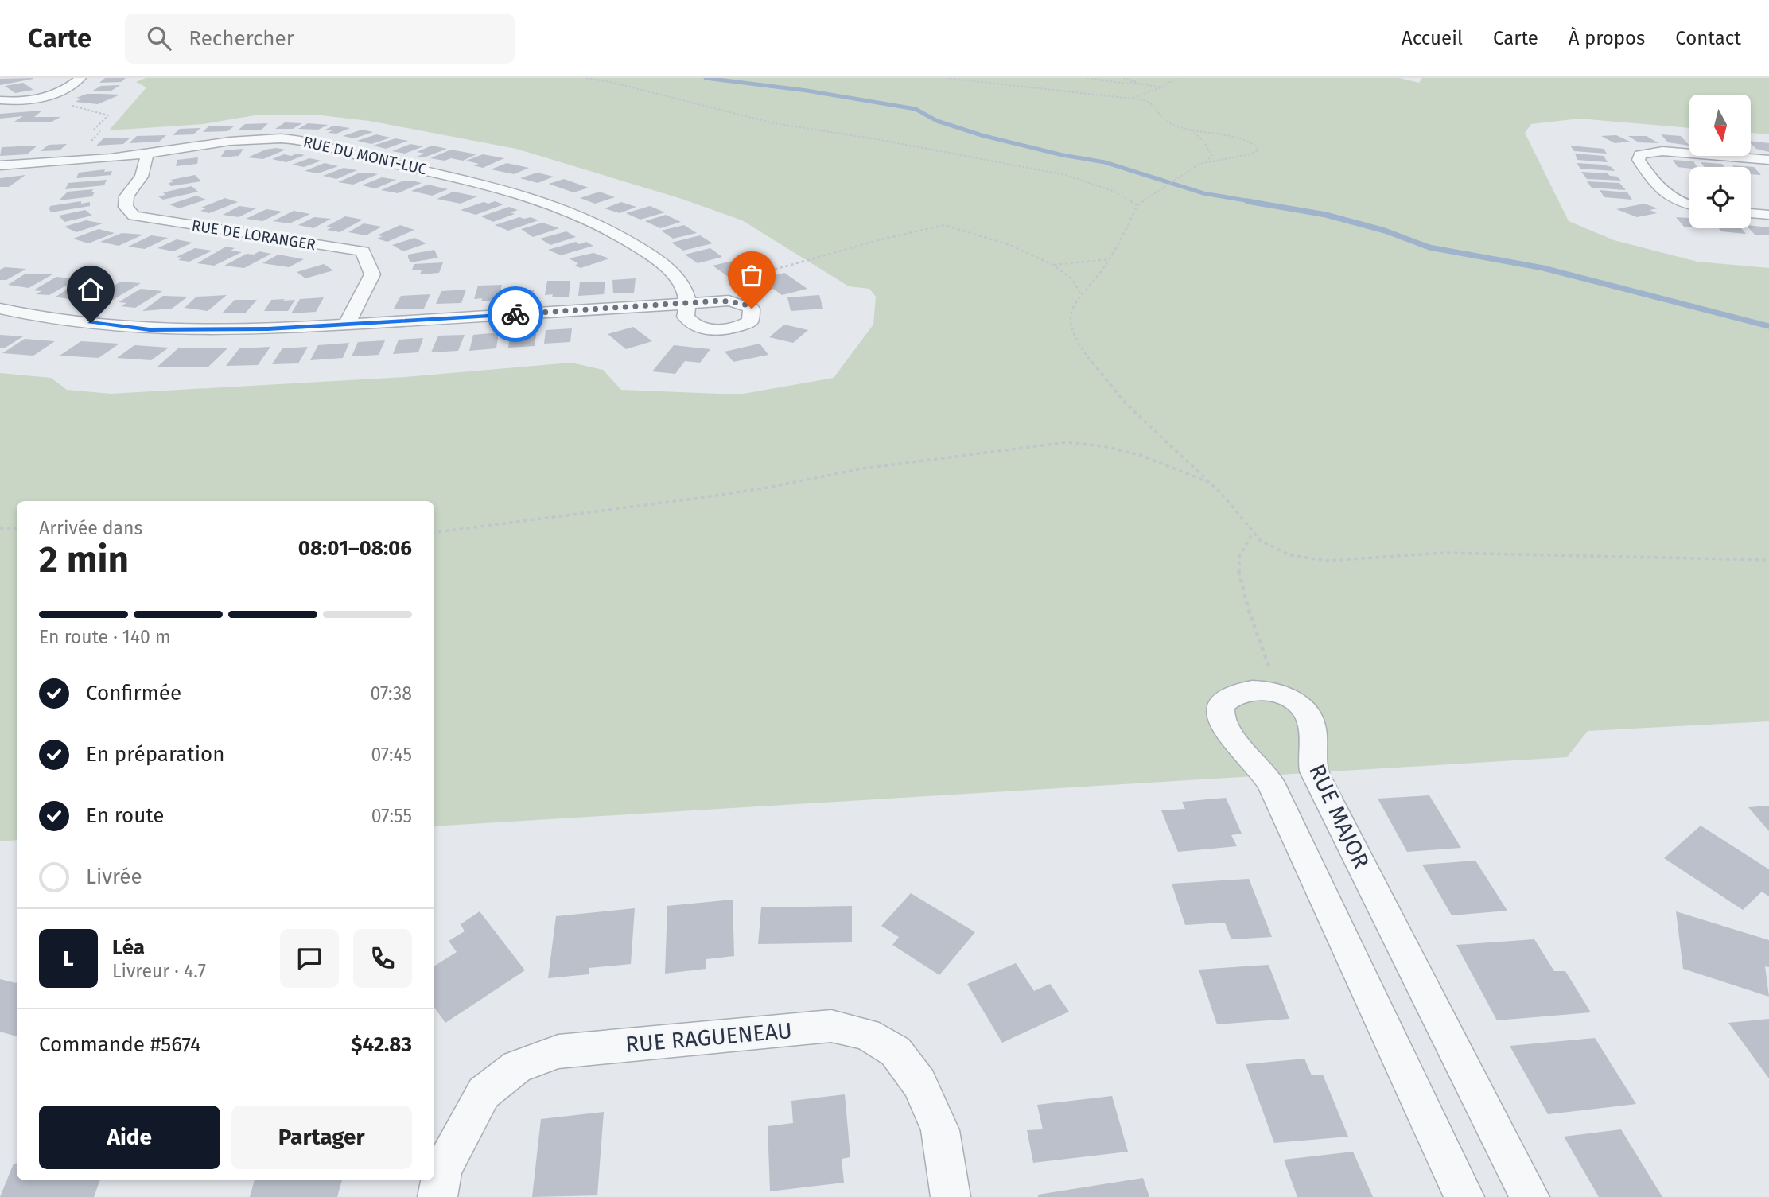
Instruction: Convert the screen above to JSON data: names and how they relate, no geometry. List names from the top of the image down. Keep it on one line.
{"streets":{"street":["RUE DU MONT-LUC","RUE DE LORANGER","RUE MAJOR","RUE RAGUENEAU"]},"crossings":[["RUE DU MONT-LUC","RUE DE LORANGER"]],"north":"bottom","page":{"header":"Carte","search":"Rechercher","nav":["Accueil","Carte","À propos","Contact"],"heading":["2 min","Arrivée dans","08:01–08:06"],"panel":["Léa","Livreur · 4.7","Commande #5674","$42.83"],"bar":"En route · 140 m","list":[["Confirmée","07:38"],["En préparation","07:45"],["En route","07:55"],"Livrée"],"round":"L","buttons":["Aide","Partager"]}}
